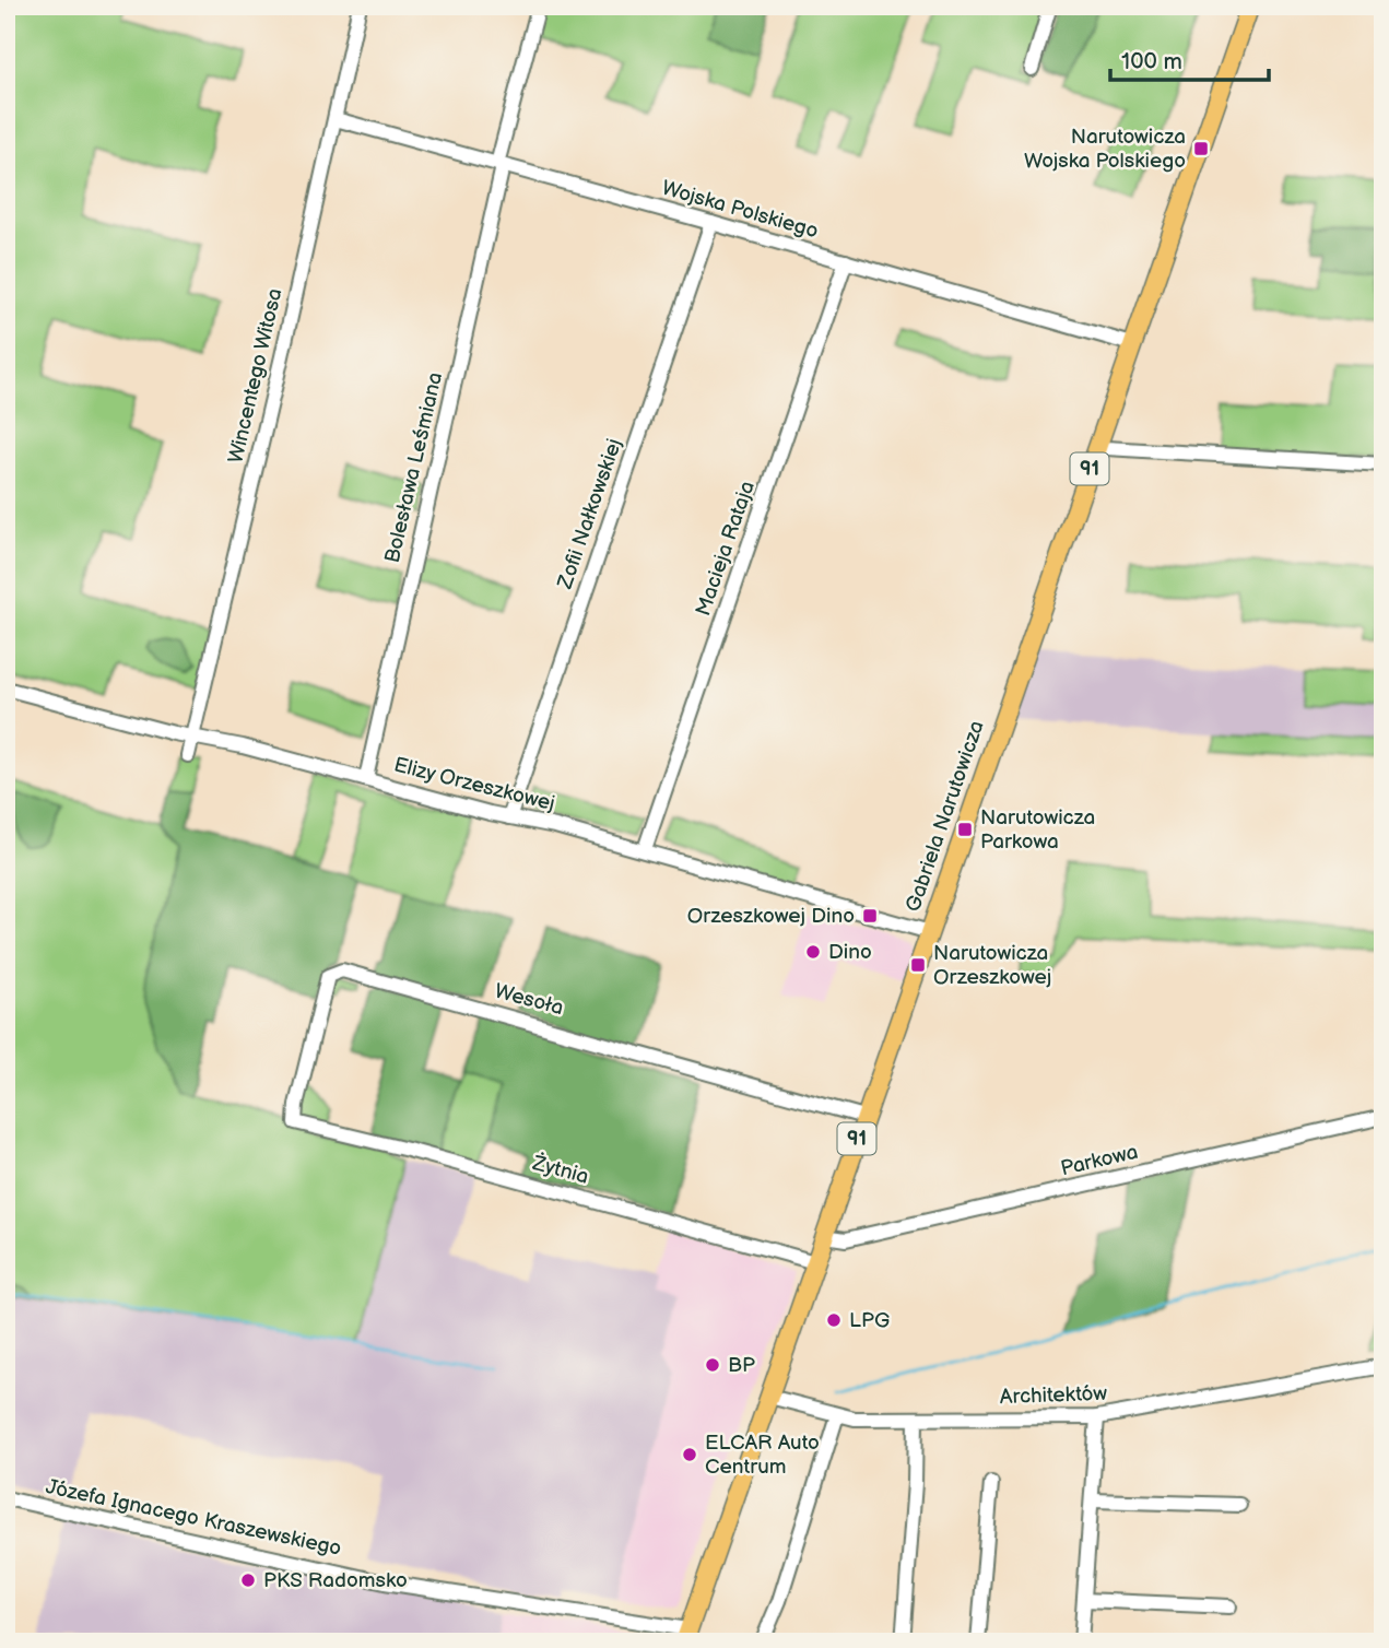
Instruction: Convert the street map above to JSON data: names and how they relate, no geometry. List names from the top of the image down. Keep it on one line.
{"streets":{"main road":["91","Gabriela Narutowicza"],"street":["Wojska Polskiego","Wincentego Witosa","Bolesława Leśmiana","Zofii Nałkowskiej","Macieja Rataja","Elizy Orzeszkowej","Wesoła","Parkowa","Żytnia","Architektów","Józefa Ignacego Kraszewskiego"]},"crossings":[["Wojska Polskiego","Wincentego Witosa"],["Wojska Polskiego","Bolesława Leśmiana"],["Wojska Polskiego","Zofii Nałkowskiej"],["Wojska Polskiego","Macieja Rataja"],["Wojska Polskiego","Gabriela Narutowicza"],["Wincentego Witosa","Elizy Orzeszkowej"],["Bolesława Leśmiana","Elizy Orzeszkowej"],["Zofii Nałkowskiej","Elizy Orzeszkowej"],["Macieja Rataja","Elizy Orzeszkowej"],["Elizy Orzeszkowej","Gabriela Narutowicza"],["Gabriela Narutowicza","Wesoła"],["Gabriela Narutowicza","Parkowa"],["Gabriela Narutowicza","Żytnia"],["Gabriela Narutowicza","Architektów"],["Gabriela Narutowicza","Józefa Ignacego Kraszewskiego"],["Wesoła","Żytnia"]],"places":{"transit":["Narutowicza Wojska Polskiego","Narutowicza Parkowa","Orzeszkowej Dino","Narutowicza Orzeszkowej"],"other":["Dino","LPG","BP","ELCAR Auto Centrum","PKS Radomsko"]},"scale_bar":"100 m"}
